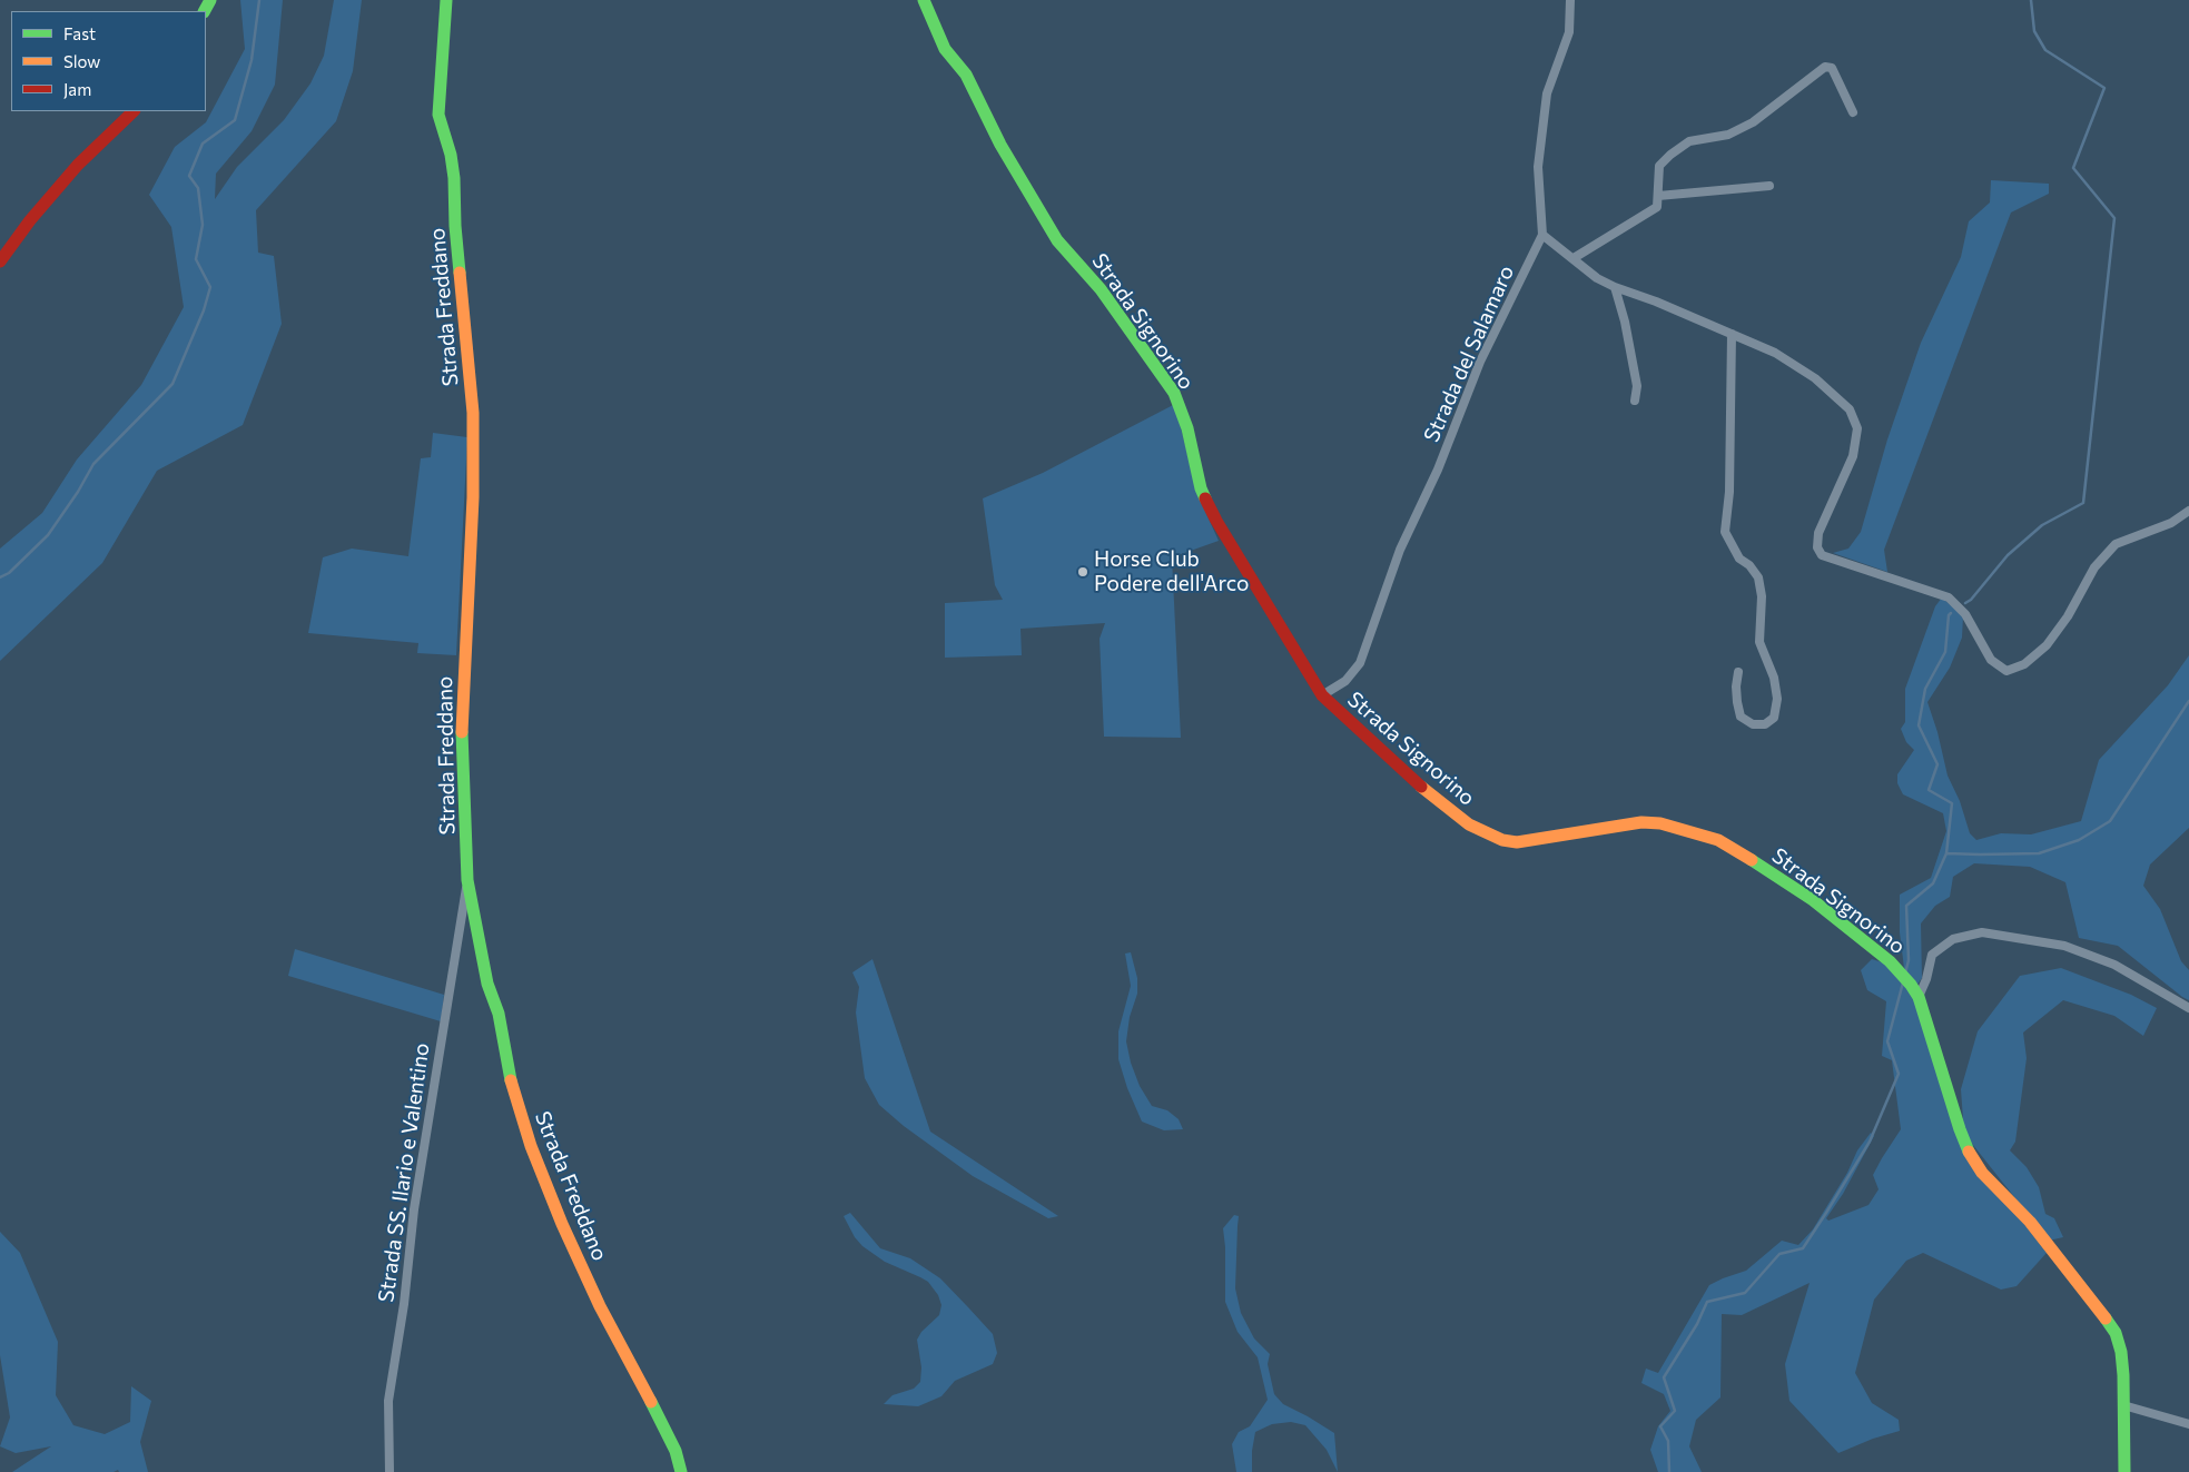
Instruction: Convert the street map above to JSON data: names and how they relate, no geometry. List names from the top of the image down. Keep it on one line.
{"streets":{"street":["Strada Freddano","Strada Signorino","Strada del Salamaro","Strada SS. Ilario e Valentino"]},"crossings":[["Strada Freddano","Strada SS. Ilario e Valentino"],["Strada Signorino","Strada del Salamaro"]],"places":["Horse Club Podere dell'Arco"],"legend":["Fast","Slow","Jam"]}
